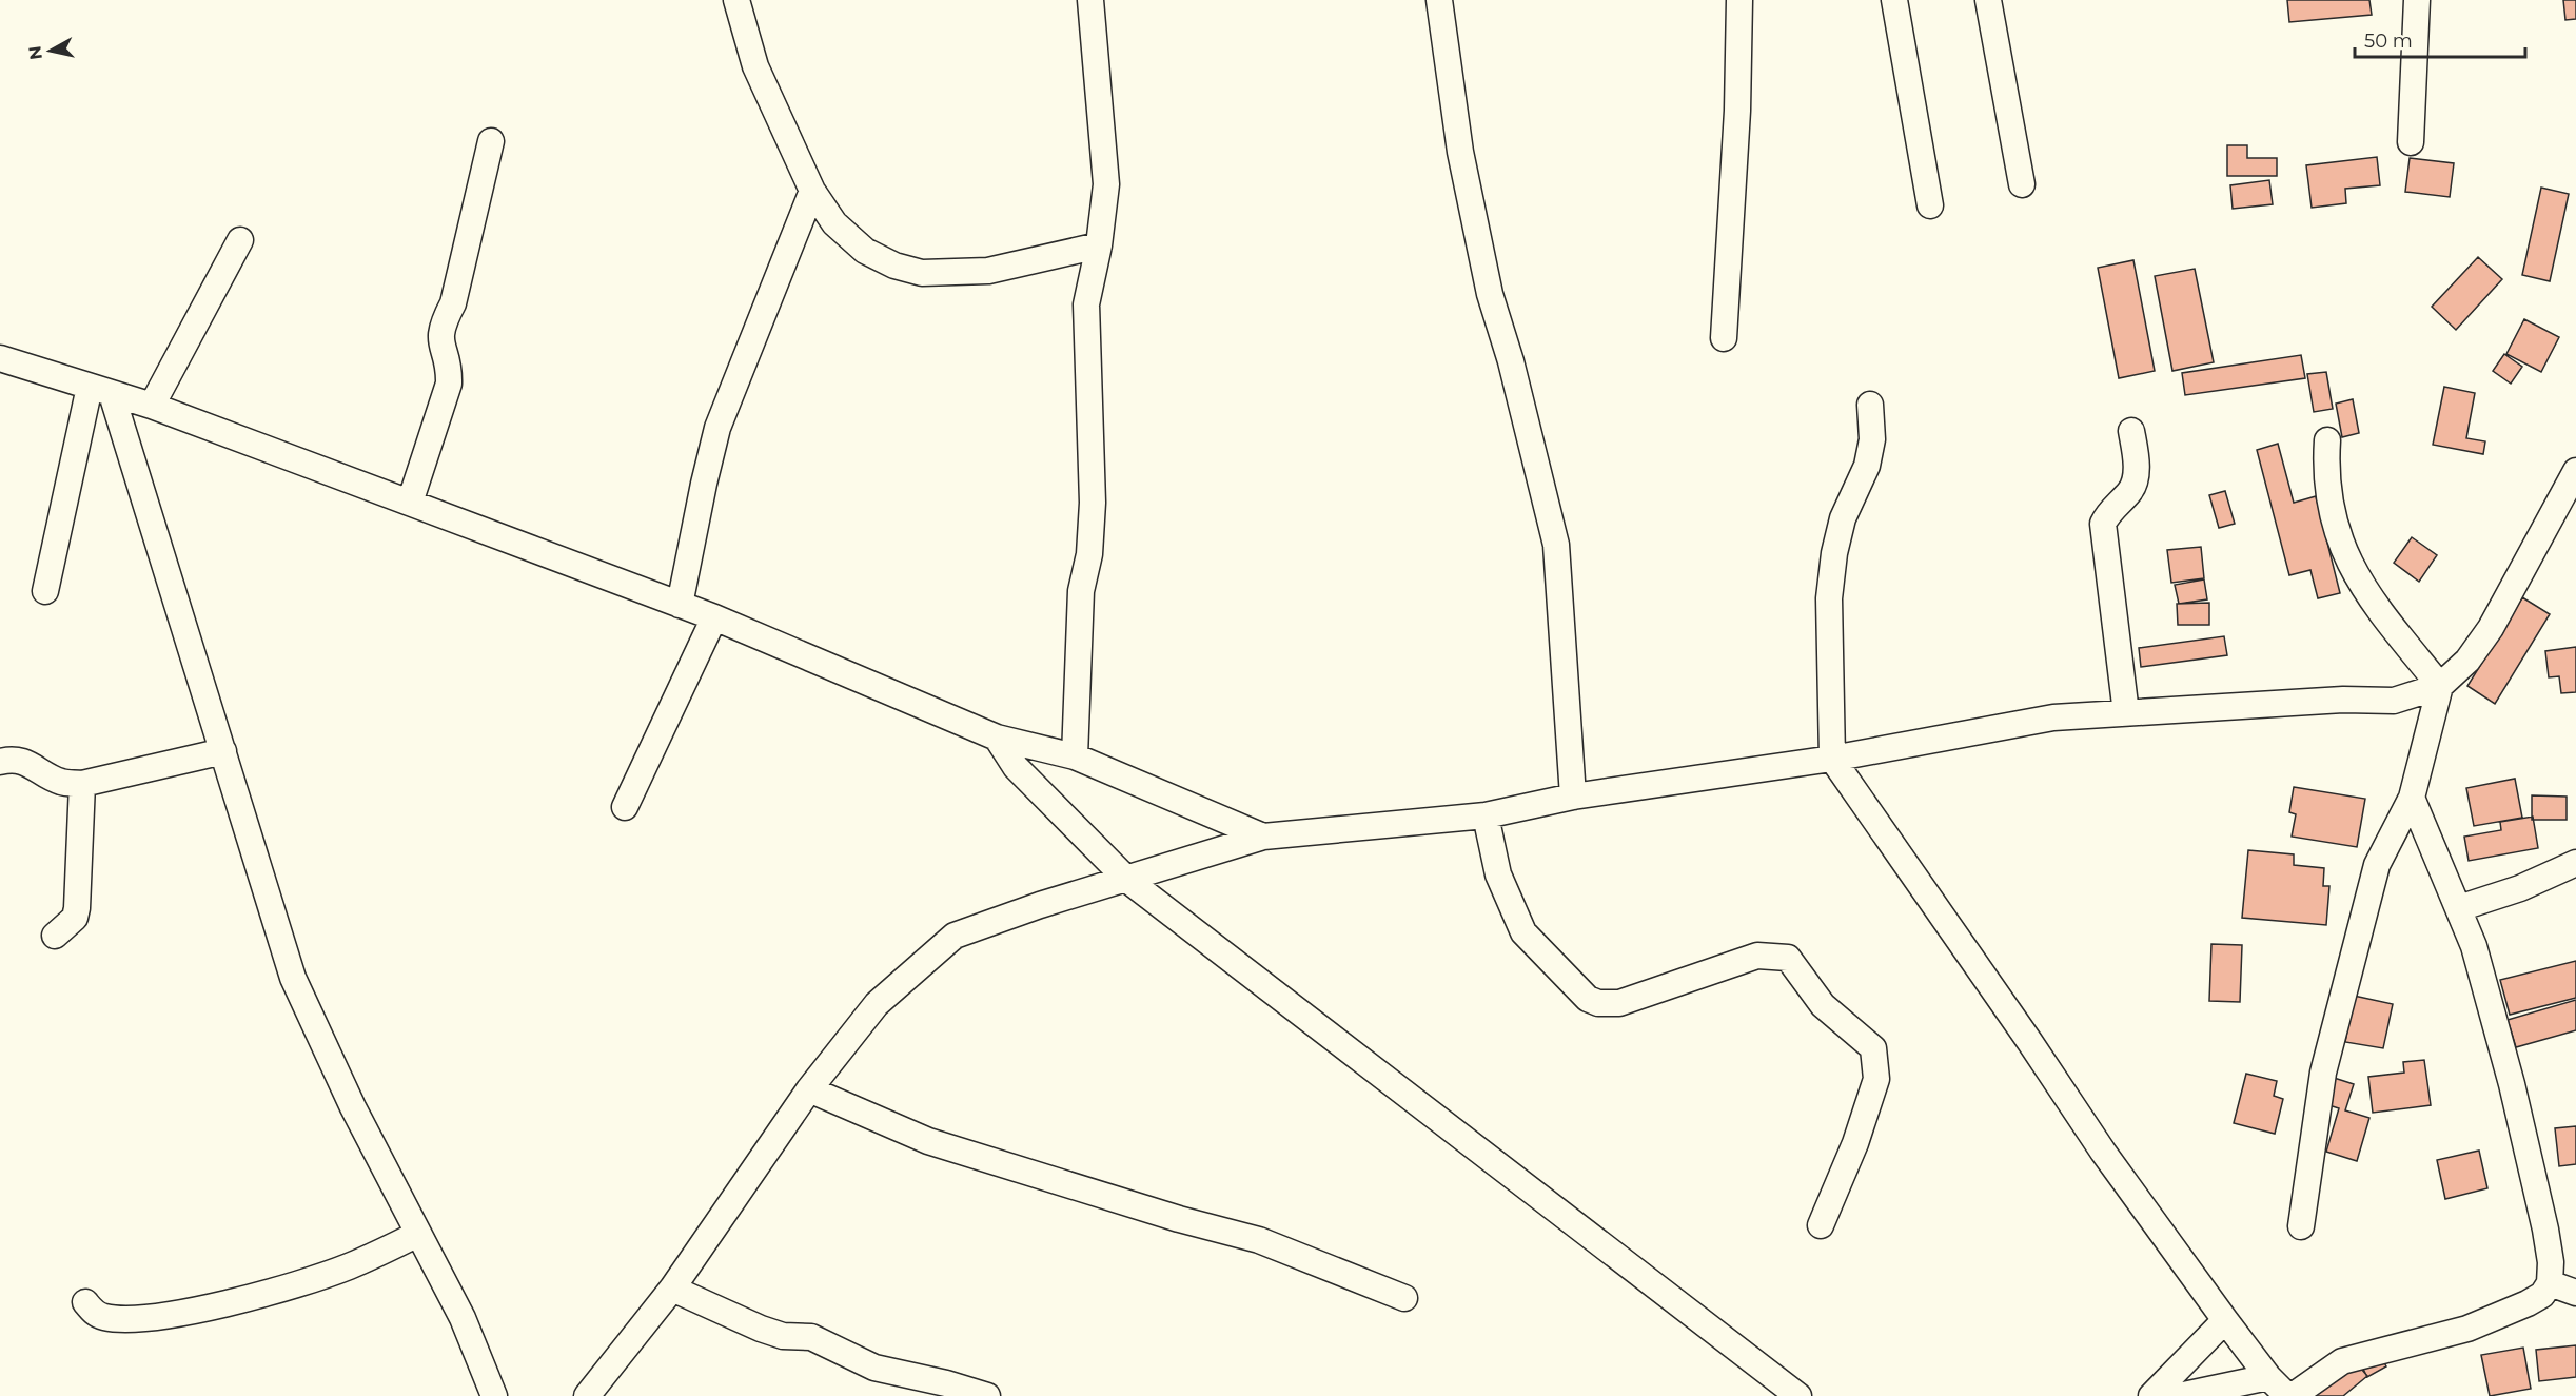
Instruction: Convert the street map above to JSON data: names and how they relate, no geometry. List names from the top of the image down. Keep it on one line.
{"scale_bar":"50 m","north":"left"}
